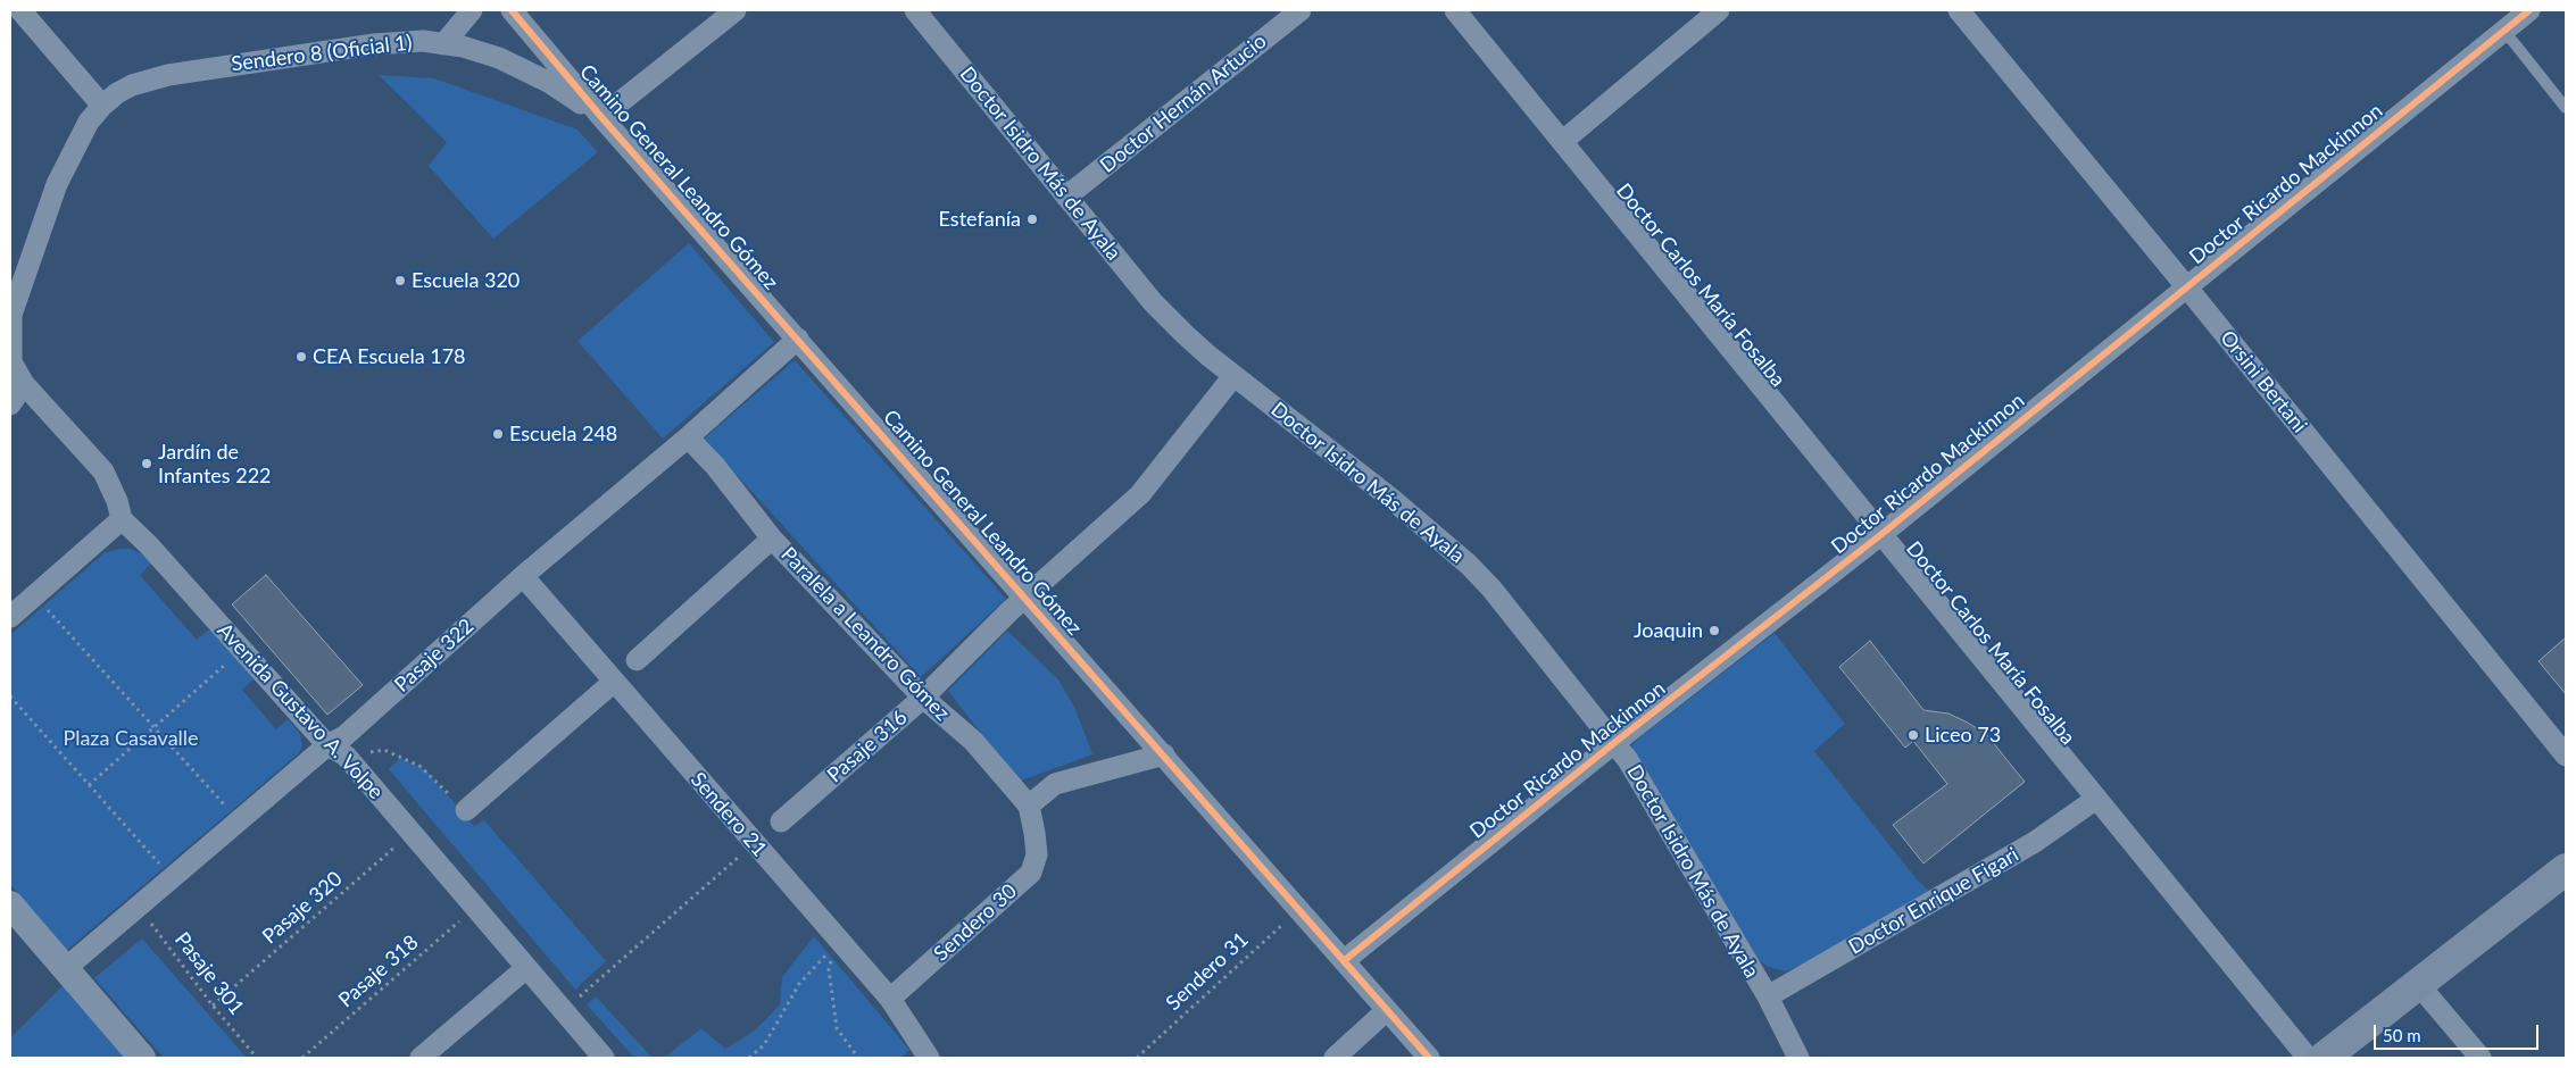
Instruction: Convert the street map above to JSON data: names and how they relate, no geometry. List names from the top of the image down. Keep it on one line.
{"streets":{"street":["Sendero 8 (Oficial 1)","Doctor Hernán Artucio","Doctor Isidro Más de Ayala","Camino General Leandro Gómez","Doctor Ricardo Mackinnon","Doctor Carlos María Fosalba","Orsini Bertani","Paralela a Leandro Gómez","Pasaje 322","Avenida Gustavo A. Volpe","Pasaje 316","Sendero 21","Doctor Enrique Figari","Sendero 30"],"path":["Pasaje 320","Pasaje 318","Sendero 31","Pasaje 301"]},"crossings":[["Sendero 8 (Oficial 1)","Camino General Leandro Gómez"],["Sendero 8 (Oficial 1)","Avenida Gustavo A. Volpe"],["Doctor Hernán Artucio","Doctor Isidro Más de Ayala"],["Doctor Isidro Más de Ayala","Doctor Ricardo Mackinnon"],["Doctor Isidro Más de Ayala","Pasaje 316"],["Doctor Isidro Más de Ayala","Doctor Enrique Figari"],["Camino General Leandro Gómez","Doctor Ricardo Mackinnon"],["Camino General Leandro Gómez","Pasaje 322"],["Camino General Leandro Gómez","Pasaje 316"],["Camino General Leandro Gómez","Sendero 31"],["Doctor Ricardo Mackinnon","Doctor Carlos María Fosalba"],["Doctor Ricardo Mackinnon","Orsini Bertani"],["Doctor Carlos María Fosalba","Doctor Enrique Figari"],["Paralela a Leandro Gómez","Pasaje 322"],["Paralela a Leandro Gómez","Pasaje 316"],["Paralela a Leandro Gómez","Sendero 30"],["Pasaje 322","Avenida Gustavo A. Volpe"],["Pasaje 322","Sendero 21"],["Pasaje 322","Pasaje 301"],["Avenida Gustavo A. Volpe","Pasaje 320"],["Avenida Gustavo A. Volpe","Pasaje 318"],["Sendero 21","Sendero 30"],["Pasaje 320","Pasaje 301"]],"parks":["Plaza Casavalle"],"places":["Estefanía","Escuela 320","CEA Escuela 178","Escuela 248","Jardín de Infantes 222","Joaquin","Liceo 73"],"scale_bar":"50 m"}
